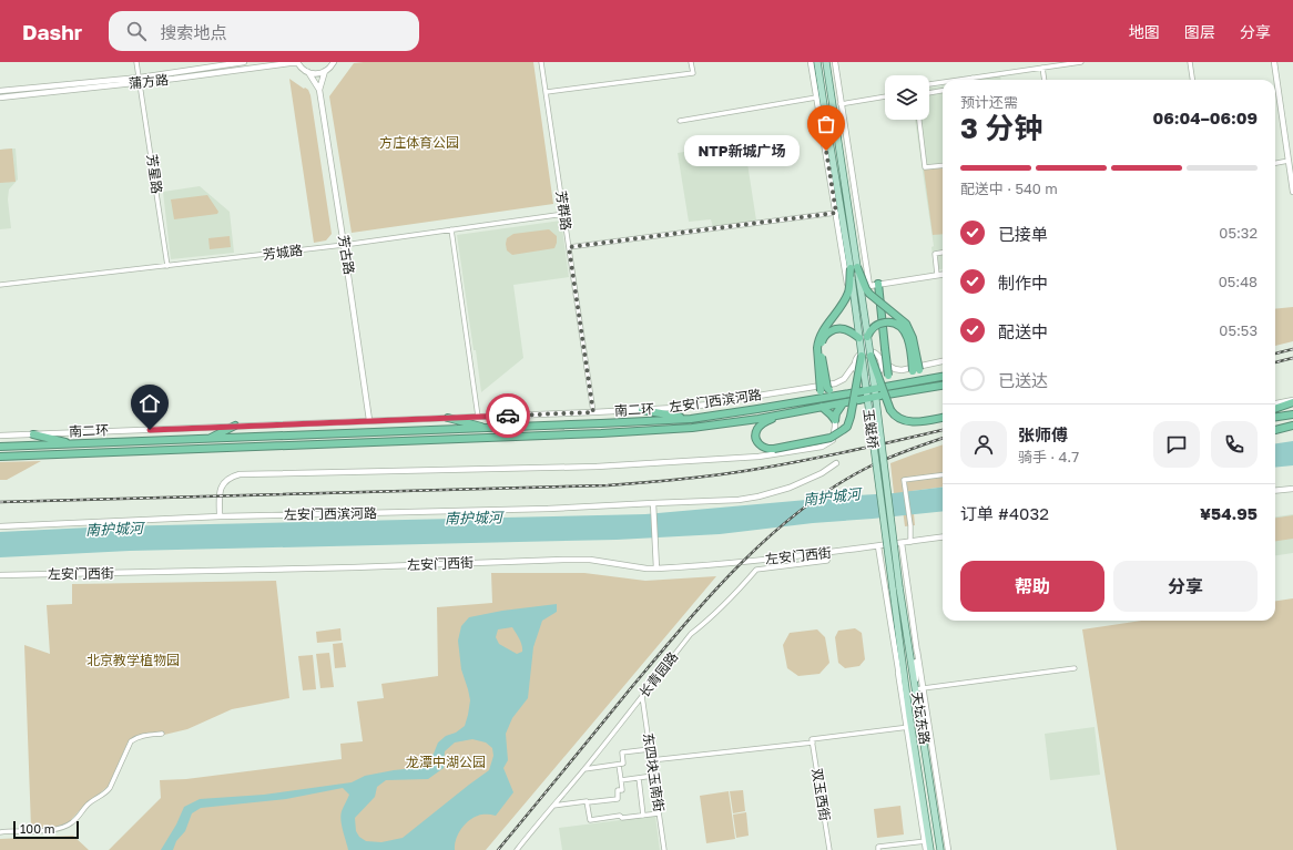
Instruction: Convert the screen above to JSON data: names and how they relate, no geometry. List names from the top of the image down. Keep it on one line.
{"streets":{"highway":["南二环"],"main road":["玉蜓桥","天坛东路"],"street":["蒲方路","芳星路","芳群路","芳城路","芳古路","左安门西滨河路","左安门西街","长青园路","东四块玉南街","双玉西街"]},"crossings":[["蒲方路","芳星路"],["芳星路","芳城路"],["芳群路","芳城路"],["芳群路","左安门西滨河路"],["芳城路","芳古路"],["芳古路","左安门西滨河路"],["玉蜓桥","天坛东路"],["左安门西街","长青园路"],["长青园路","东四块玉南街"]],"water":["南护城河"],"parks":["方庄体育公园","北京教学植物园","龙潭中湖公园"],"places":["NTP新城广场"],"scale_bar":"100 m","page":{"header":"Dashr","search":"搜索地点","nav":["地图","图层","分享"],"heading":["3 分钟","预计还需","06:04–06:09"],"panel":["张师傅","骑手 · 4.7","订单 #4032","¥54.95"],"bubble":"NTP新城广场","bar":"配送中 · 540 m","list":[["已接单","05:32"],["制作中","05:48"],["配送中","05:53"],"已送达"],"buttons":["帮助","分享"],"scale":"100 m"}}
